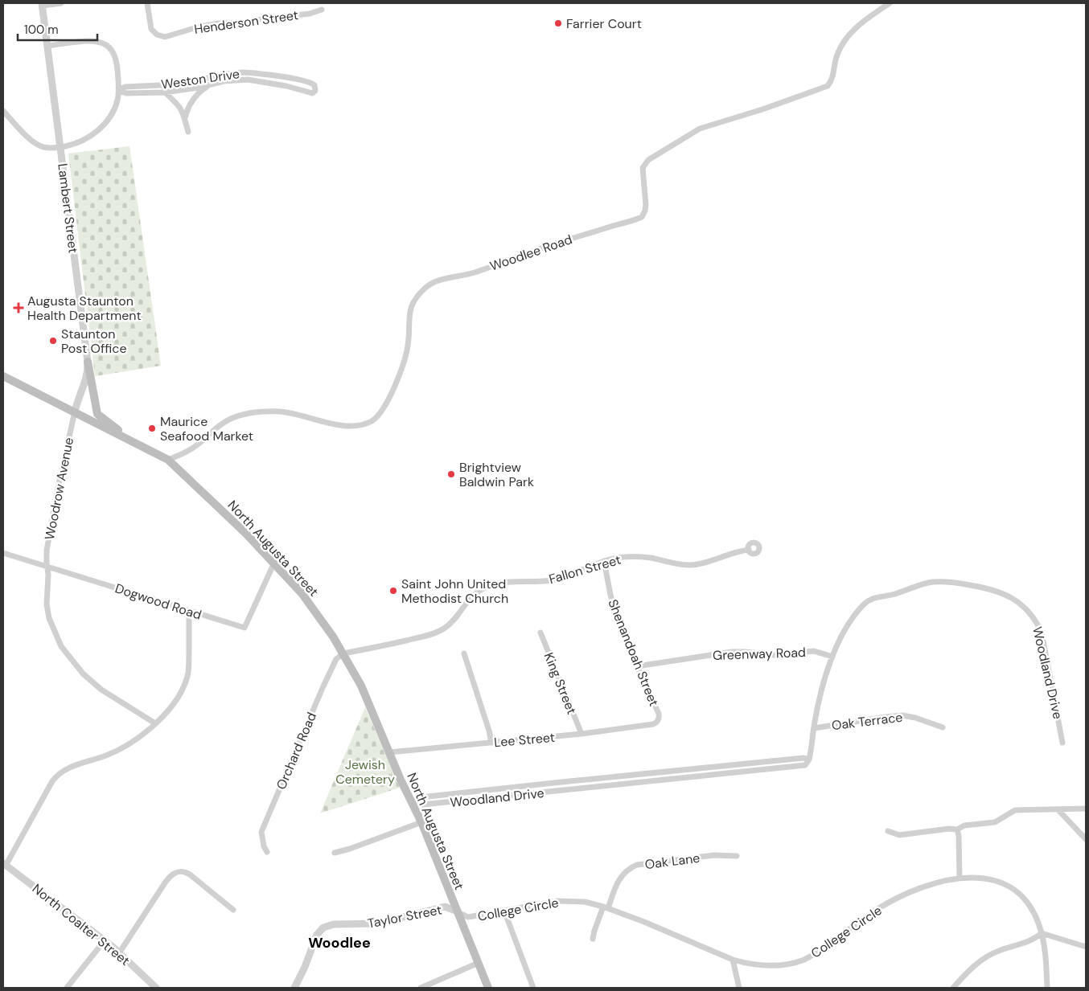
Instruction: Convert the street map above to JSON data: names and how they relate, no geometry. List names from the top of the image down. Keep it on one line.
{"streets":{"main road":["North Augusta Street"],"street":["Henderson Street","Weston Drive","Lambert Street","Woodlee Road","Woodrow Avenue","Fallon Street","Dogwood Road","Shenandoah Street","Greenway Road","Woodland Drive","King Street","Oak Terrace","Lee Street","Orchard Road","Oak Lane","College Circle","Taylor Street","North Coalter Street"]},"crossings":[["Lambert Street","Woodrow Avenue"],["Lambert Street","North Augusta Street"],["Woodlee Road","North Augusta Street"],["Woodrow Avenue","North Augusta Street"],["Woodrow Avenue","Dogwood Road"],["North Augusta Street","Fallon Street"],["North Augusta Street","Dogwood Road"],["North Augusta Street","Woodland Drive"],["North Augusta Street","Lee Street"],["North Augusta Street","Orchard Road"],["North Augusta Street","College Circle"],["North Augusta Street","Taylor Street"],["Fallon Street","Shenandoah Street"],["Fallon Street","Orchard Road"],["Shenandoah Street","Greenway Road"],["Shenandoah Street","Lee Street"],["Greenway Road","Woodland Drive"],["Woodland Drive","Oak Terrace"],["King Street","Lee Street"],["Oak Lane","College Circle"],["College Circle","Taylor Street"]],"districts":["Woodlee"],"parks":["Jewish Cemetery"],"places":{"other":["Farrier Court","Staunton Post Office","Maurice Seafood Market","Brightview Baldwin Park","Saint John United Methodist Church"],"health":["Augusta Staunton Health Department"]},"scale_bar":"100 m"}
